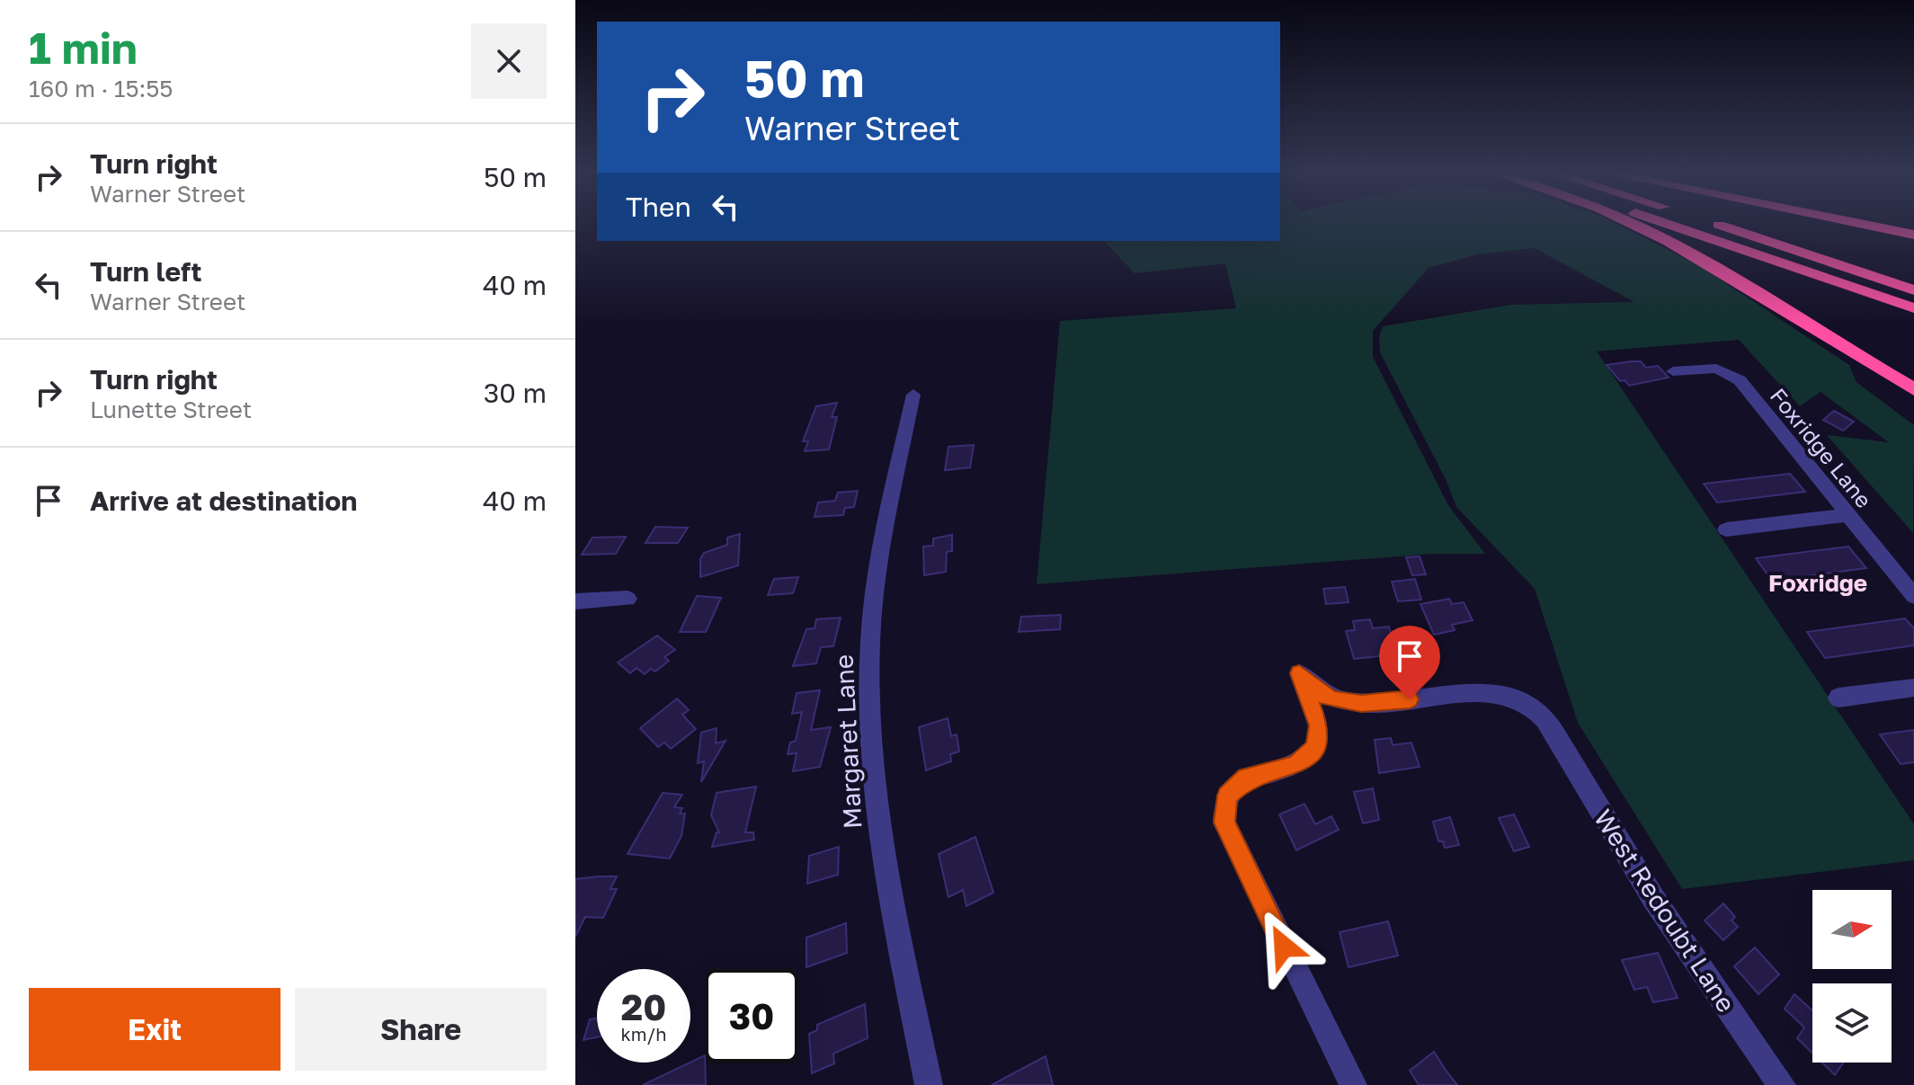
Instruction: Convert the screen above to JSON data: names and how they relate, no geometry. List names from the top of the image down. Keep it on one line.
{"streets":{"street":["Foxridge Lane","Margaret Lane","West Redoubt Lane"]},"districts":["Foxridge"],"north":"right","page":{"heading":["1 min","160 m · 15:55"],"turn":["50 m","Warner Street"],"list":[{"name":"Turn right","note":"Warner Street","value":"50 m"},{"name":"Turn left","note":"Warner Street","value":"40 m"},{"name":"Turn right","note":"Lunette Street","value":"30 m"},{"name":"Arrive at destination","value":"40 m"}],"then":"Then","speed":"20 km/h","limit":"30","buttons":["Exit","Share"]}}
